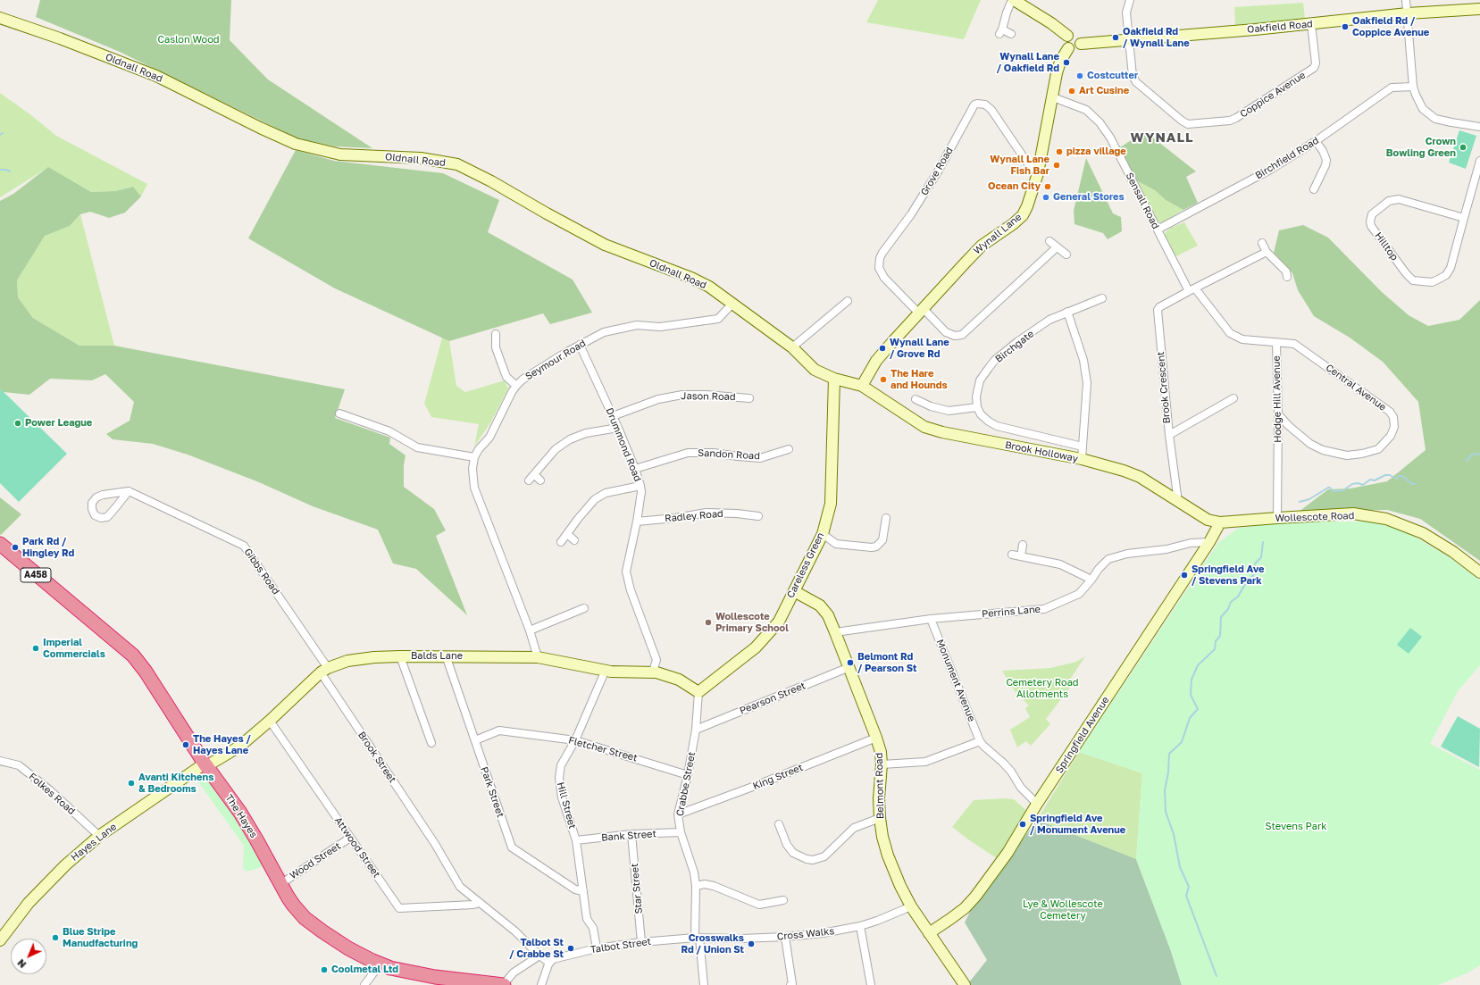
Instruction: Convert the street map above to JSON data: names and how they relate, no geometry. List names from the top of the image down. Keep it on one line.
{"streets":{"highway":["A458","The Hayes"],"street":["Oakfield Road","Oldnall Road","Coppice Avenue","Birchfield Road","Grove Road","Sensall Road","Wynall Lane","Hilltop","Birchgate","Seymour Road","Brook Crescent","Central Avenue","Jason Road","Hodge Hill Avenue","Drummond Road","Brook Holloway","Sandon Road","Radley Road","Wollescote Road","Careless Green","Gibbs Road","Perrins Lane","Balds Lane","Monument Avenue","Pearson Street","Springfield Avenue","Fletcher Street","Brook Street","King Street","Crabbe Street","Belmont Road","Park Street","Folkes Road","Hill Street","Bank Street","Hayes Lane","Attwood Street","Wood Street","Star Street","Cross Walks","Talbot Street"]},"crossings":[["Oakfield Road","Coppice Avenue"],["Oakfield Road","Wynall Lane"],["Oldnall Road","Wynall Lane"],["Oldnall Road","Seymour Road"],["Oldnall Road","Brook Holloway"],["Oldnall Road","Careless Green"],["Birchfield Road","Sensall Road"],["Grove Road","Wynall Lane"],["Sensall Road","Wynall Lane"],["Sensall Road","Brook Crescent"],["Sensall Road","Hodge Hill Avenue"],["Wynall Lane","Brook Holloway"],["Seymour Road","Drummond Road"],["Brook Crescent","Hodge Hill Avenue"],["Brook Crescent","Brook Holloway"],["Central Avenue","Hodge Hill Avenue"],["Jason Road","Drummond Road"],["Hodge Hill Avenue","Wollescote Road"],["Drummond Road","Sandon Road"],["Drummond Road","Radley Road"],["Drummond Road","Balds Lane"],["Brook Holloway","Wollescote Road"],["Brook Holloway","Springfield Avenue"],["Wollescote Road","Springfield Avenue"],["Careless Green","Balds Lane"],["Careless Green","Crabbe Street"],["Careless Green","Belmont Road"],["Gibbs Road","Balds Lane"],["Gibbs Road","Brook Street"],["A458","The Hayes"],["Perrins Lane","Monument Avenue"],["Perrins Lane","Springfield Avenue"],["Perrins Lane","Belmont Road"],["Balds Lane","Brook Street"],["Balds Lane","Crabbe Street"],["Balds Lane","Park Street"],["Balds Lane","Hill Street"],["Balds Lane","The Hayes"],["Balds Lane","Hayes Lane"],["Balds Lane","Attwood Street"],["Monument Avenue","Springfield Avenue"],["Pearson Street","Crabbe Street"],["Pearson Street","Belmont Road"],["Springfield Avenue","Belmont Road"],["Fletcher Street","Crabbe Street"],["Fletcher Street","Park Street"],["Fletcher Street","Hill Street"],["Brook Street","Attwood Street"],["Brook Street","Talbot Street"],["King Street","Crabbe Street"],["King Street","Belmont Road"],["Crabbe Street","Bank Street"],["Crabbe Street","Cross Walks"],["Crabbe Street","Talbot Street"],["Belmont Road","Cross Walks"],["Park Street","Hill Street"],["Folkes Road","Hayes Lane"],["Hill Street","Bank Street"],["Hill Street","Talbot Street"],["The Hayes","Hayes Lane"],["The Hayes","Wood Street"],["Bank Street","Star Street"],["Attwood Street","Wood Street"],["Star Street","Talbot Street"],["Cross Walks","Talbot Street"]],"districts":["WYNALL"],"parks":["Caslon Wood","Cemetery Road Allotments","Stevens Park","Lye & Wollescote Cemetery"],"places":["Oakfield Rd / Coppice Avenue","Oakfield Rd / Wynall Lane","Wynall Lane / Oakfield Rd","Costcutter","Art Cusine","Crown Bowling Green","pizza village","Wynall Lane Fish Bar","Ocean City","General Stores","Wynall Lane / Grove Rd","The Hare and Hounds","Power League","Park Rd / Hingley Rd","Springfield Ave / Stevens Park","Wollescote Primary School","Imperial Commercials","Belmont Rd / Pearson St","The Hayes / Hayes Lane","Avanti Kitchens & Bedrooms","Springfield Ave / Monument Avenue","Blue Stripe Manudfacturing","Crosswalks Rd / Union St","Talbot St / Crabbe St","Coolmetal Ltd"],"north":"bottom left"}
